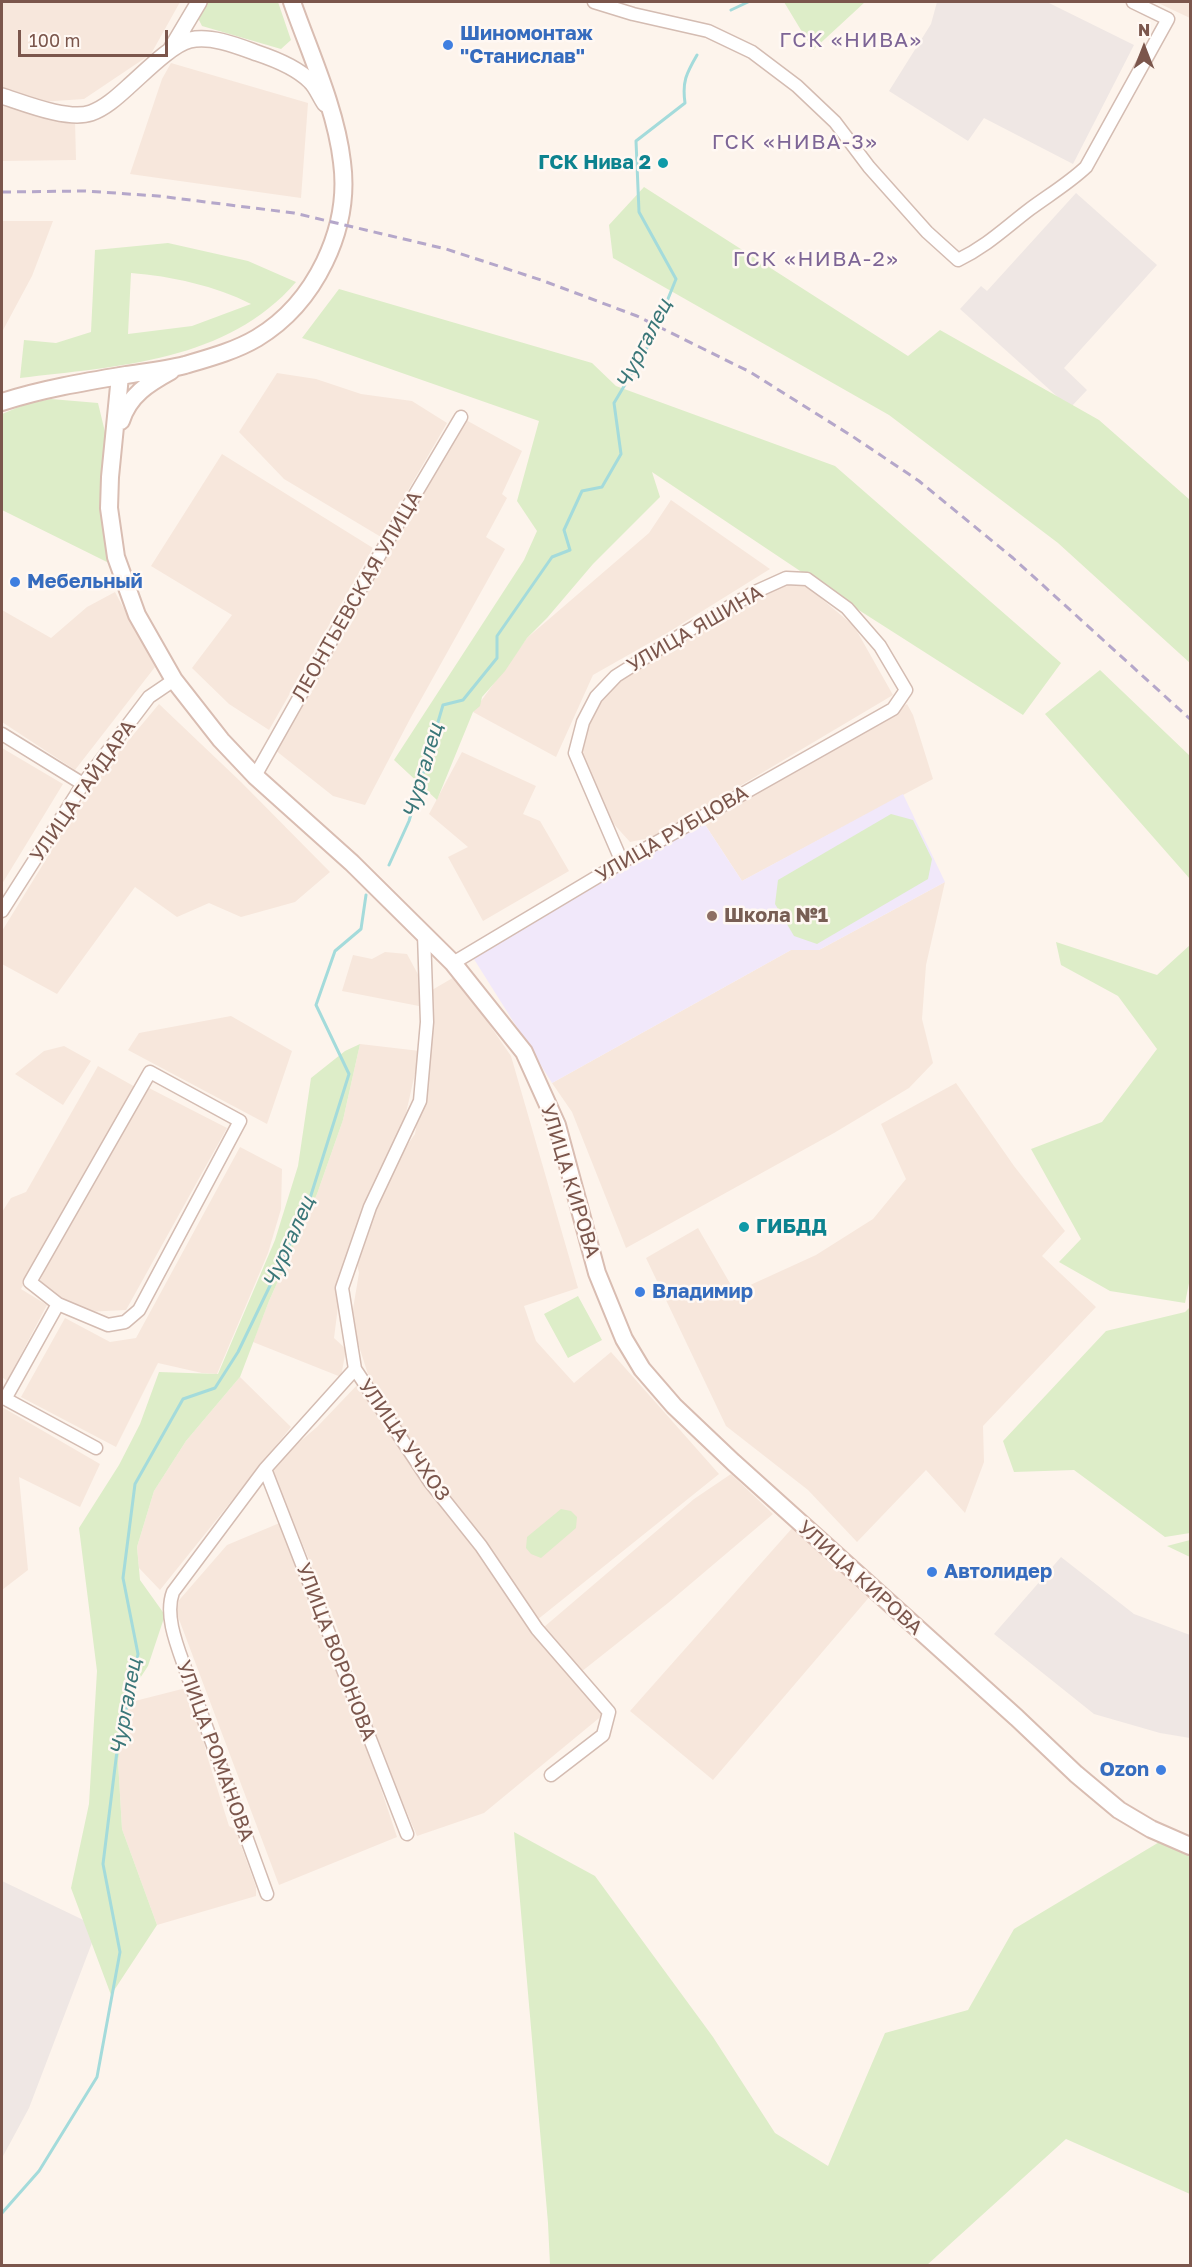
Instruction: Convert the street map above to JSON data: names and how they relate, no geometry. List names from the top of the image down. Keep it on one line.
{"streets":{"main road":["УЛИЦА КИРОВА"],"street":["ЛЕОНТЬЕВСКАЯ УЛИЦА","УЛИЦА ЯШИНА","УЛИЦА ГАЙДАРА","УЛИЦА РУБЦОВА","УЛИЦА УЧХОЗ","УЛИЦА ВОРОНОВА","УЛИЦА РОМАНОВА"]},"crossings":[["ЛЕОНТЬЕВСКАЯ УЛИЦА","УЛИЦА КИРОВА"],["УЛИЦА ЯШИНА","УЛИЦА РУБЦОВА"],["УЛИЦА ГАЙДАРА","УЛИЦА КИРОВА"],["УЛИЦА РУБЦОВА","УЛИЦА КИРОВА"],["УЛИЦА КИРОВА","УЛИЦА УЧХОЗ"],["УЛИЦА ВОРОНОВА","УЛИЦА РОМАНОВА"]],"districts":["ГСК «НИВА»","ГСК «НИВА-3»","ГСК «НИВА-2»"],"water":["Чургалец"],"places":["Шиномонтаж \"Станислав\"","ГСК Нива 2","Мебельный","Школа №1","ГИБДД","Владимир","Автолидер","Ozon"],"scale_bar":"100 m","north":"top"}
